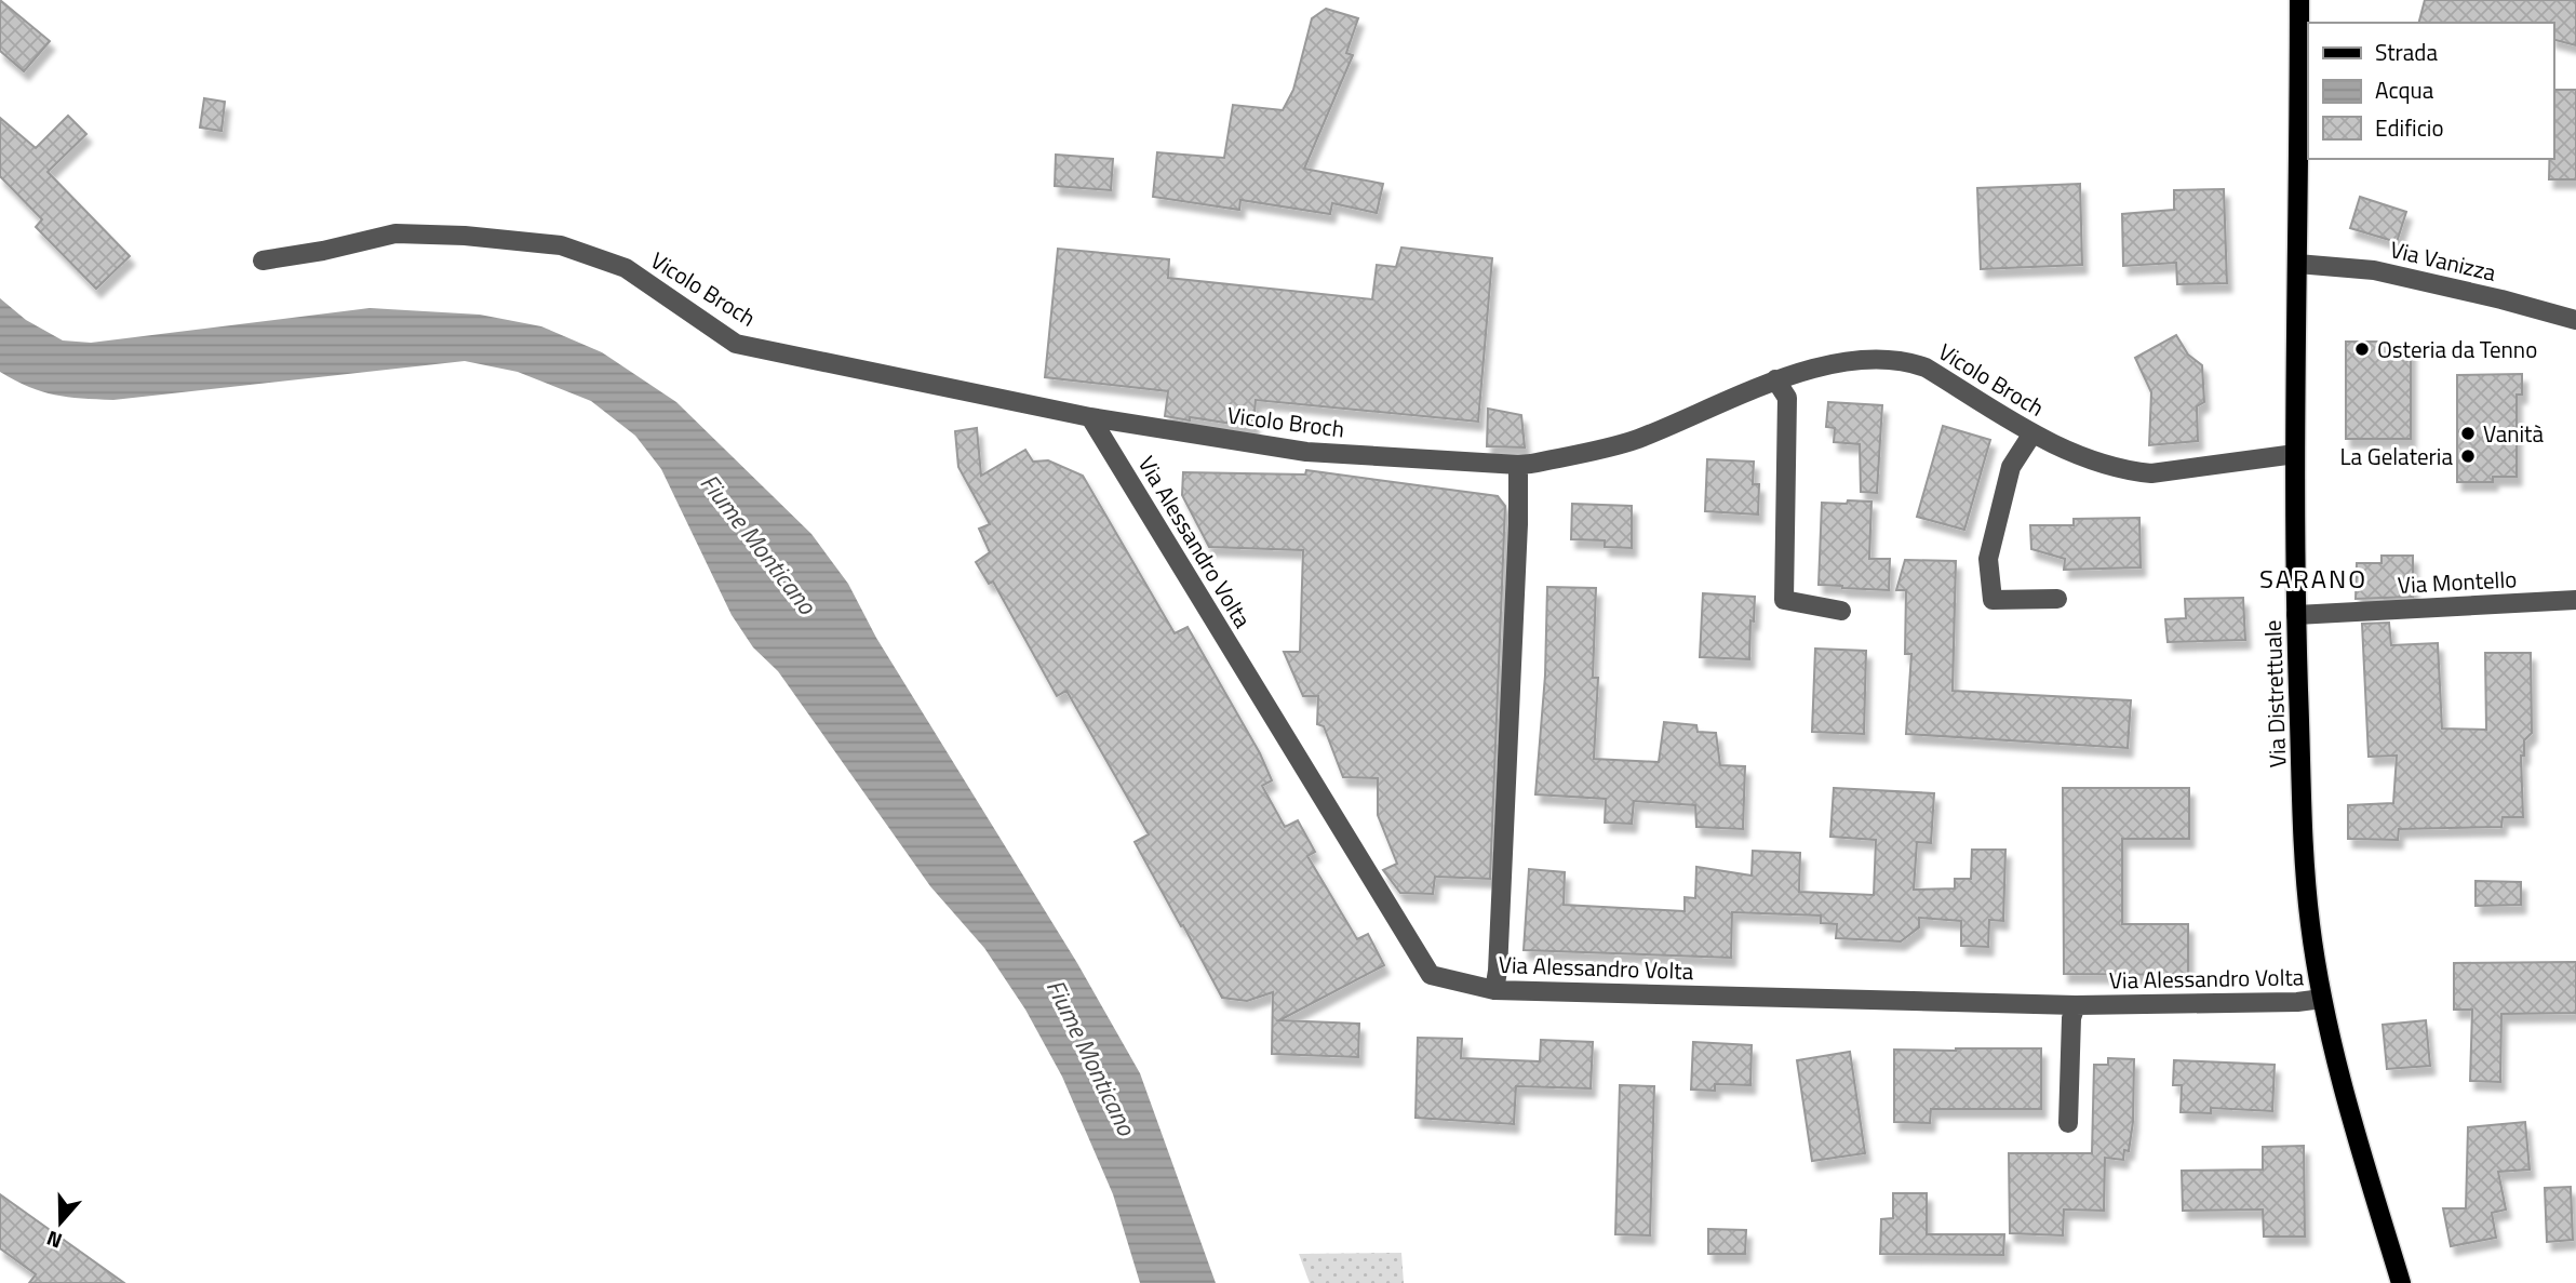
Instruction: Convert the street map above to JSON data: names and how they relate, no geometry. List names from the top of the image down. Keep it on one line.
{"streets":{"main road":["Via Distrettuale"],"street":["Via Vanizza","Vicolo Broch","Via Alessandro Volta","Via Montello"]},"crossings":[["Via Vanizza","Via Distrettuale"],["Vicolo Broch","Via Alessandro Volta"],["Vicolo Broch","Via Distrettuale"],["Via Alessandro Volta","Via Distrettuale"],["Via Montello","Via Distrettuale"]],"districts":["SARANO"],"water":["Fiume Monticano"],"places":["Osteria da Tenno","Vanità","La Gelateria"],"legend":["Strada","Acqua","Edificio"],"north":"bottom"}
